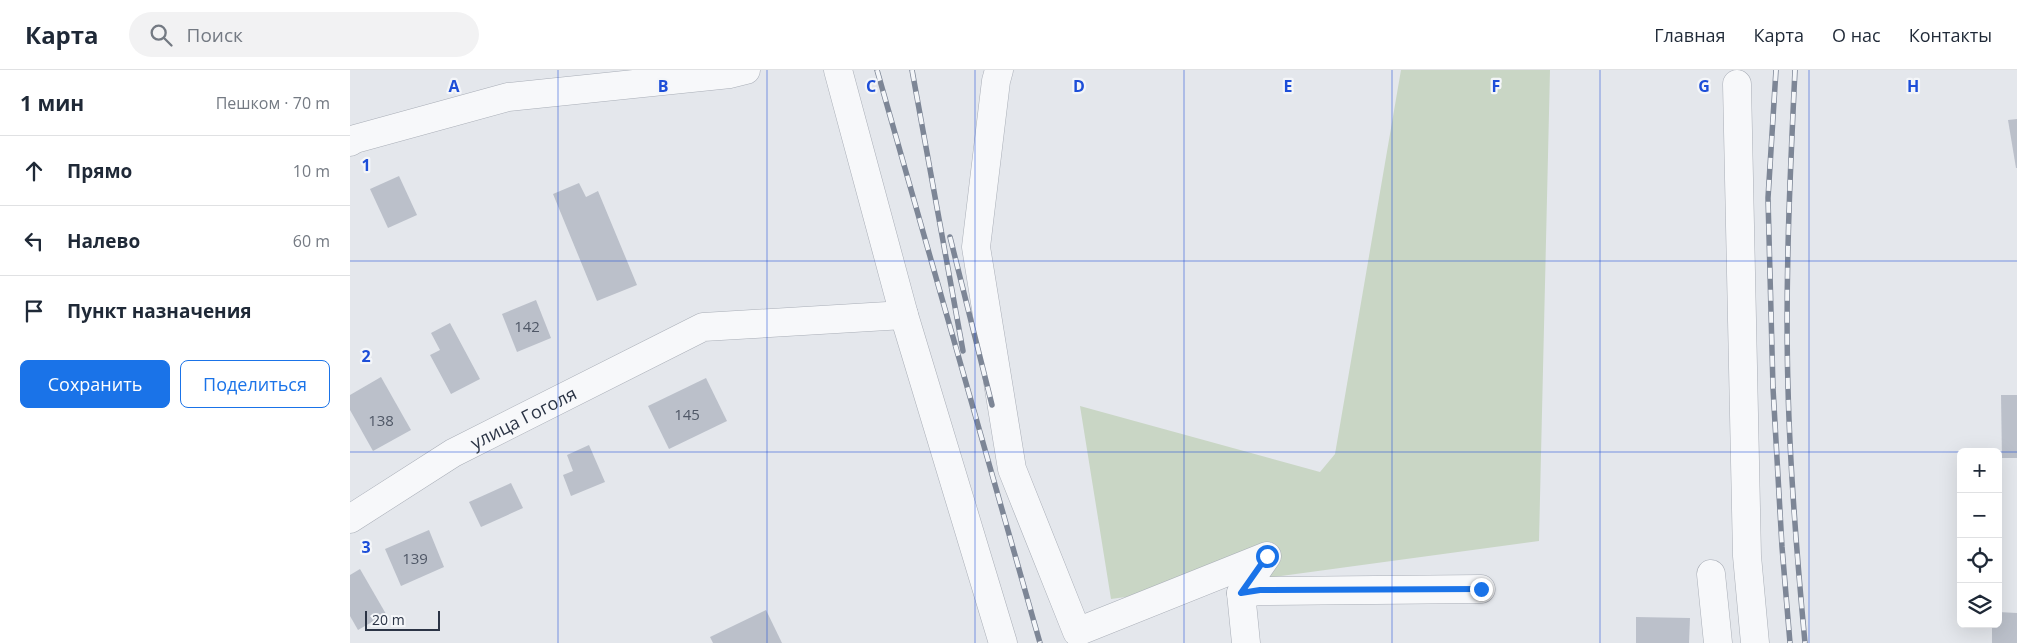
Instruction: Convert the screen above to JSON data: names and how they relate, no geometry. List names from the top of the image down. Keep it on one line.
{"streets":{"street":["улица Гоголя"]},"house_numbers":["142","145","138","139"],"scale_bar":"20 m","page":{"header":"Карта","search":"Поиск","nav":["Главная","Карта","О нас","Контакты"],"heading":["1 мин","Пешком · 70 m"],"list":[["Прямо","10 m"],["Налево","60 m"],"Пункт назначения"],"buttons":["Сохранить","Поделиться"],"map_buttons":["+","−"],"scale":"20 m"},"grid":{"columns":["A","B","C","D","E","F","G","H"],"rows":["1","2","3"]}}
